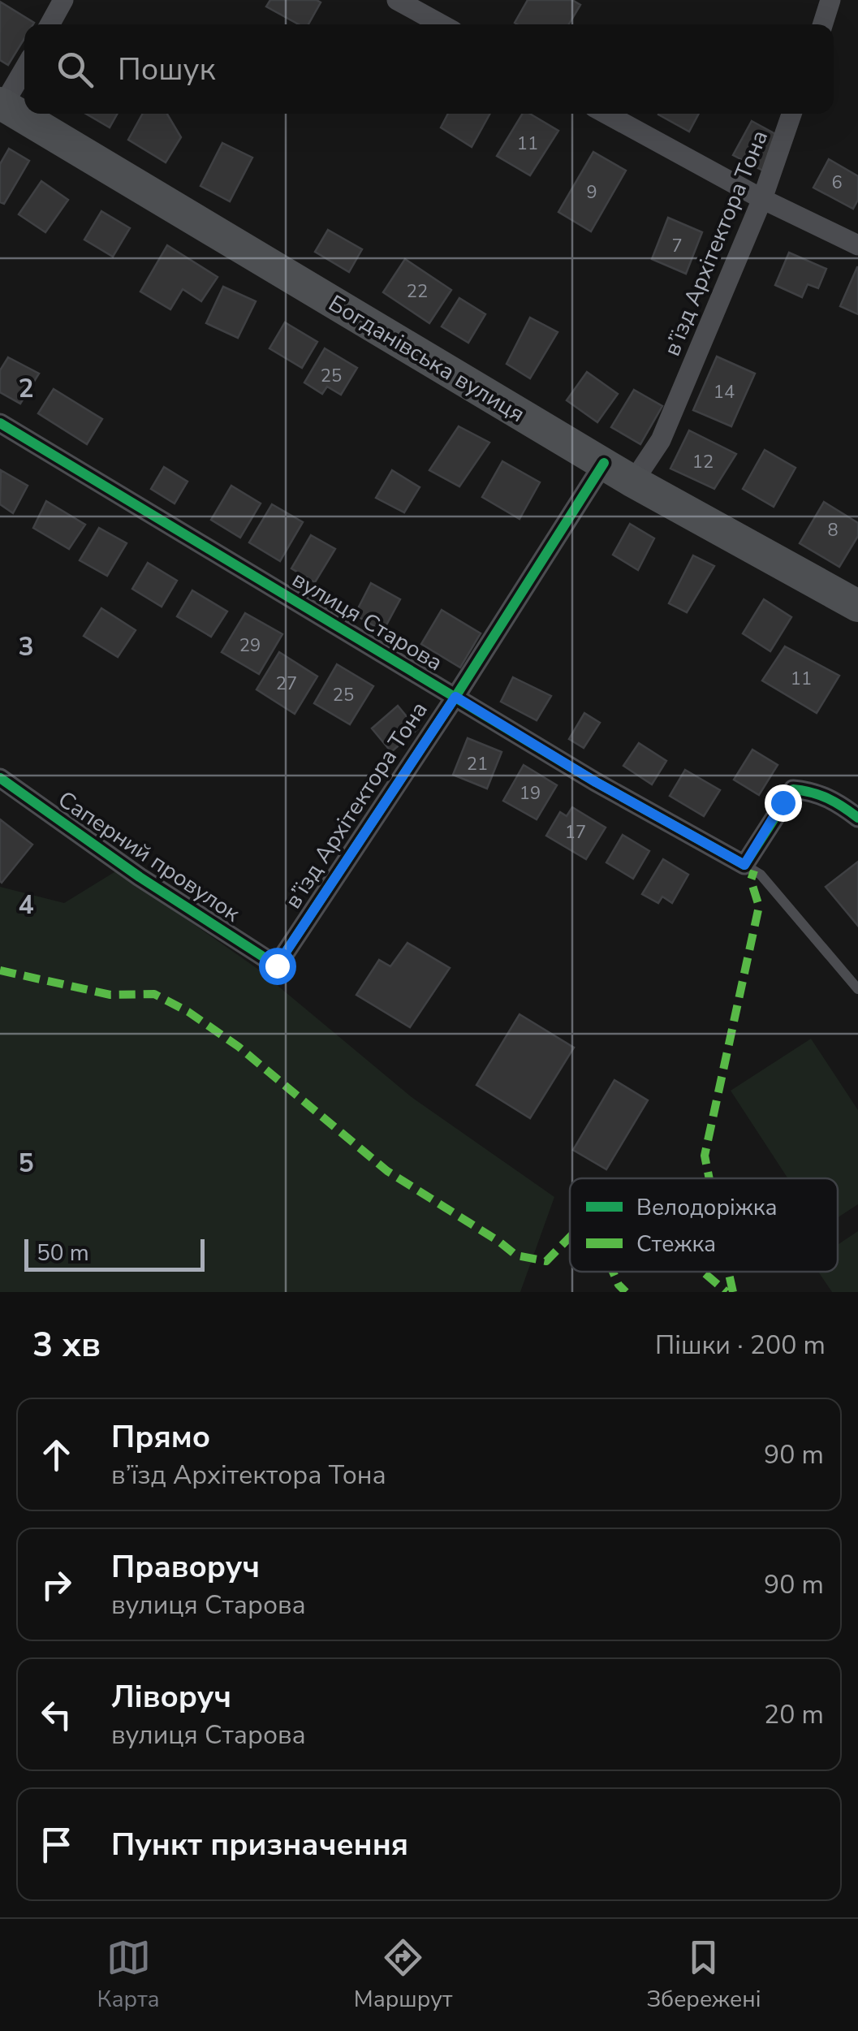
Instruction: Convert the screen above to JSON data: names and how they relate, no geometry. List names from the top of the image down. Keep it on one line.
{"streets":{"main road":["Богданівська вулиця"],"street":["в’їзд Архітектора Тона","вулиця Старова","Саперний провулок"]},"crossings":[["в’їзд Архітектора Тона","Богданівська вулиця"],["в’їзд Архітектора Тона","вулиця Старова"],["в’їзд Архітектора Тона","Саперний провулок"]],"house_numbers":["11","6","9","7","22","25","14","12","8","29","11","27","25","21","19","17"],"legend":["Велодоріжка","Стежка"],"scale_bar":"50 m","page":{"search":"Пошук","scale":"50 m","heading":["3 хв","Пішки · 200 m"],"list":[["Прямо","в’їзд Архітектора Тона","90 m"],["Праворуч","вулиця Старова","90 m"],["Ліворуч","вулиця Старова","20 m"],"Пункт призначення"],"nav":["Карта","Маршрут","Збережені"]},"grid":{"rows":["2","3","4","5"]}}
